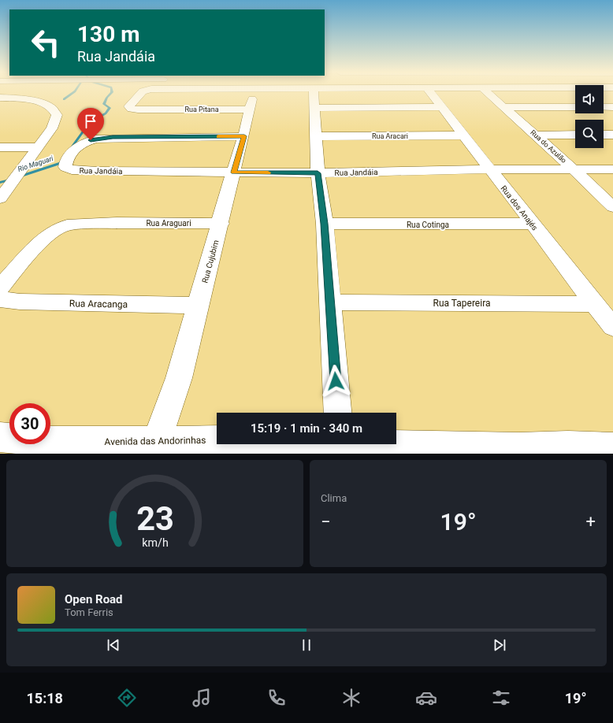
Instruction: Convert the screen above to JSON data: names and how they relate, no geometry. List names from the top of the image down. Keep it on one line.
{"streets":{"street":["Rua Pitana","Rua Aracari","Rua do Azulão","Rua Jandáia","Rua dos Anajés","Rua Araguari","Rua Cotinga","Rua Cujubim","Rua Tapereira","Rua Aracanga","Avenida das Andorinhas"]},"crossings":[["Rua Pitana","Rua Cujubim"],["Rua Aracari","Rua dos Anajés"],["Rua do Azulão","Rua Jandáia"],["Rua Jandáia","Rua dos Anajés"],["Rua Jandáia","Rua Cujubim"],["Rua dos Anajés","Rua Cotinga"],["Rua dos Anajés","Rua Tapereira"],["Rua Araguari","Rua Cujubim"],["Rua Cujubim","Rua Aracanga"],["Rua Cujubim","Avenida das Andorinhas"]],"water":["Rio Maguari"],"page":{"turn":["130 m","Rua Jandáia"],"limit":"30","trip":"15:19 · 1 min · 340 m","tile":"Clima","heat":["−","19°","+"],"song":["Open Road","Tom Ferris"],"tabs":["15:18","19°"],"gauge":["23","km/h"]}}
